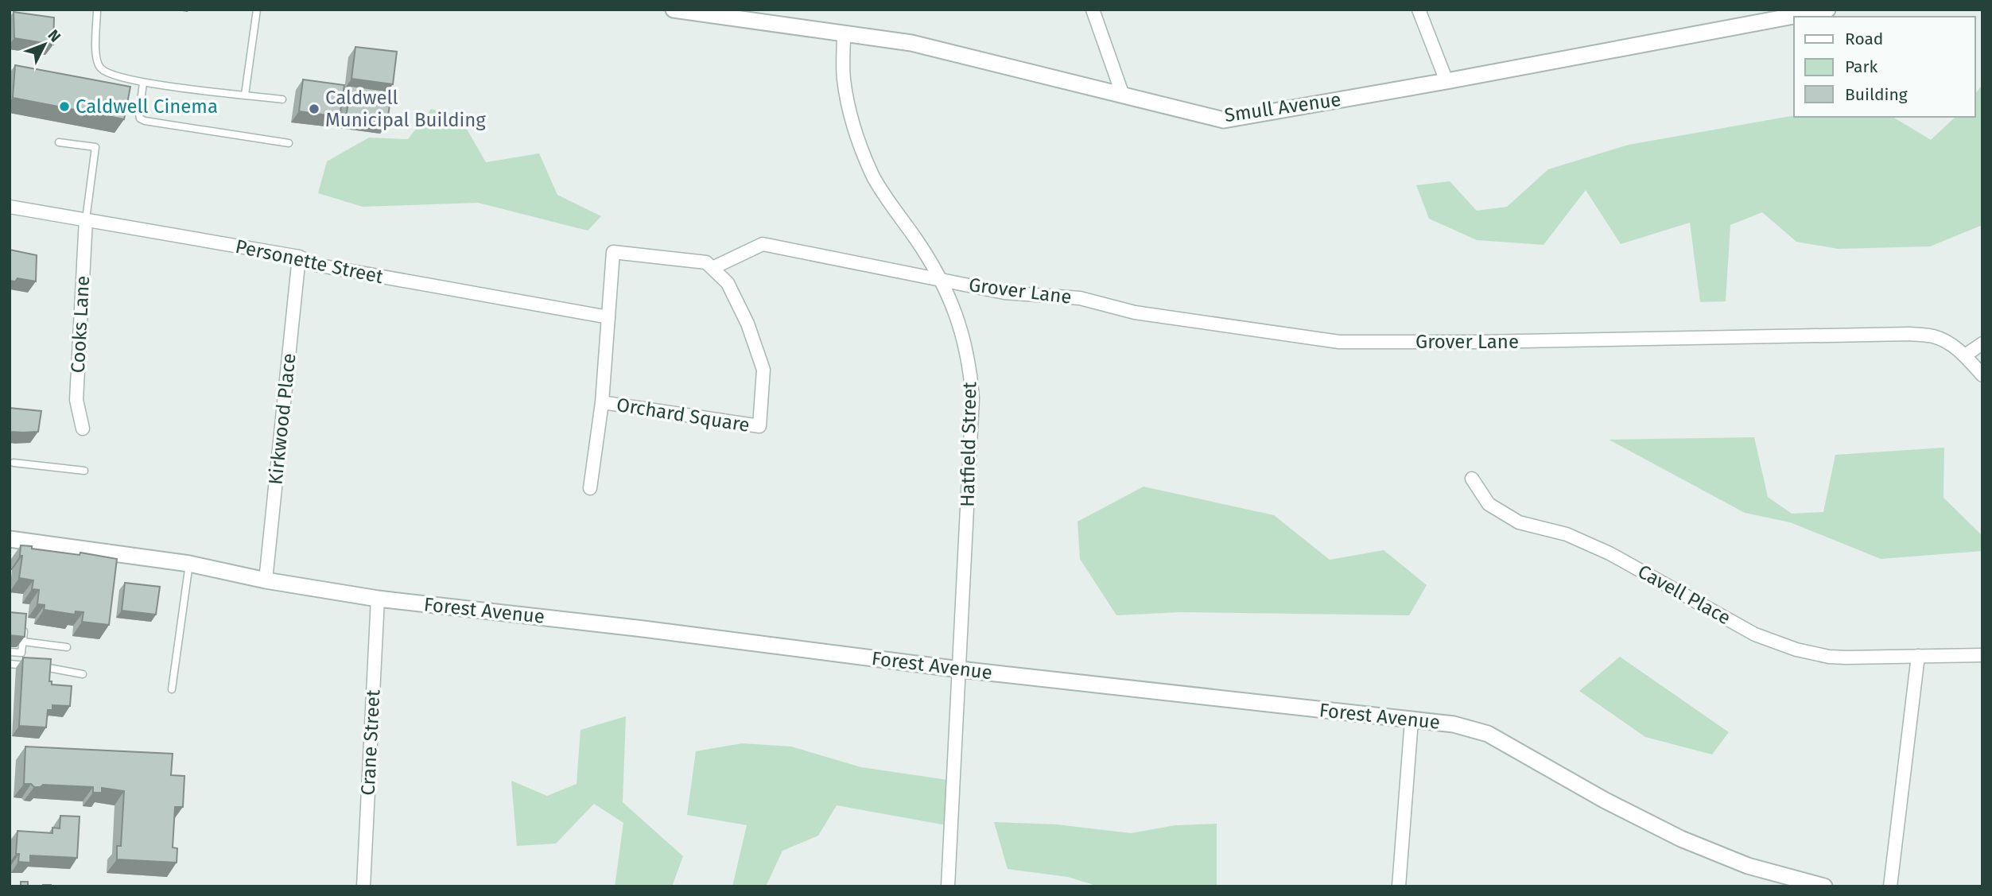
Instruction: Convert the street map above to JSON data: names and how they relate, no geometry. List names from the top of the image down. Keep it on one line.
{"streets":{"street":["Smull Avenue","Personette Street","Grover Lane","Cooks Lane","Orchard Square","Kirkwood Place","Hatfield Street","Cavell Place","Forest Avenue","Crane Street"]},"crossings":[["Smull Avenue","Hatfield Street"],["Personette Street","Cooks Lane"],["Personette Street","Orchard Square"],["Personette Street","Kirkwood Place"],["Grover Lane","Hatfield Street"],["Kirkwood Place","Forest Avenue"],["Hatfield Street","Forest Avenue"],["Forest Avenue","Crane Street"]],"places":["Caldwell Cinema","Caldwell Municipal Building"],"legend":["Road","Park","Building"],"north":"top right"}
